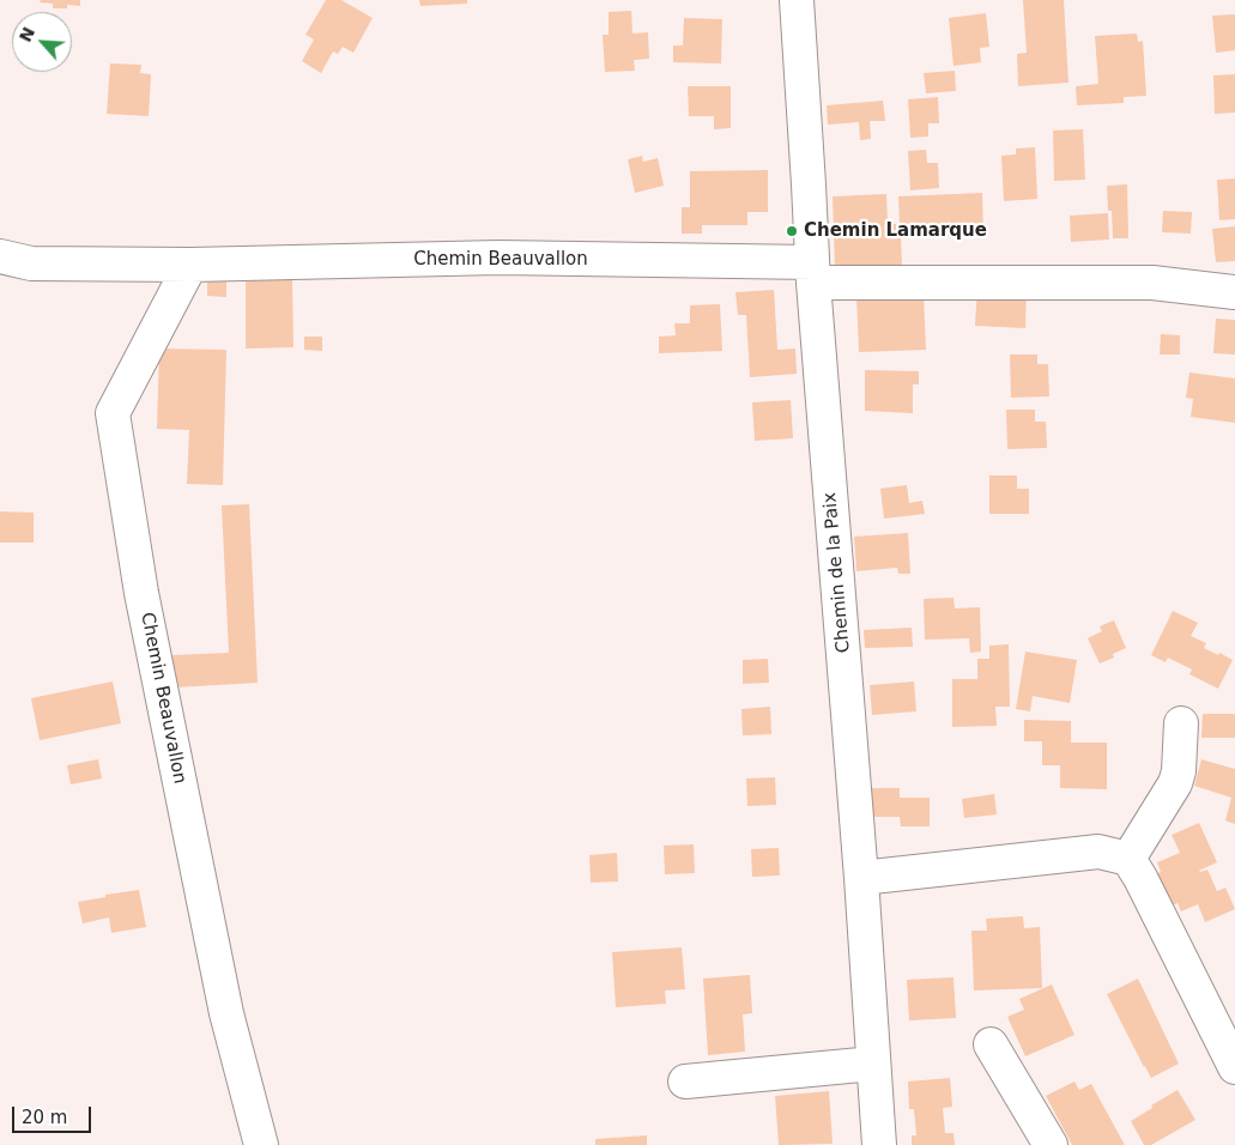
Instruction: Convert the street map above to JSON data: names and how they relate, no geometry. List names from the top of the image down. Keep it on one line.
{"streets":{"street":["Chemin Beauvallon","Chemin de la Paix"]},"crossings":[["Chemin Beauvallon","Chemin de la Paix"]],"places":["Chemin Lamarque"],"scale_bar":"20 m","north":"top left"}
